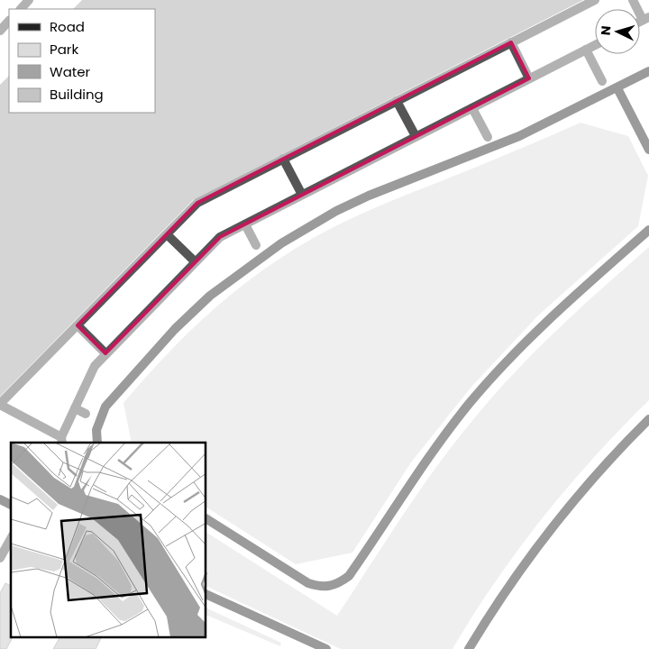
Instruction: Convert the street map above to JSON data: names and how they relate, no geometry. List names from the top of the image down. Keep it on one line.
{"legend":["Road","Park","Water","Building"],"north":"left"}
